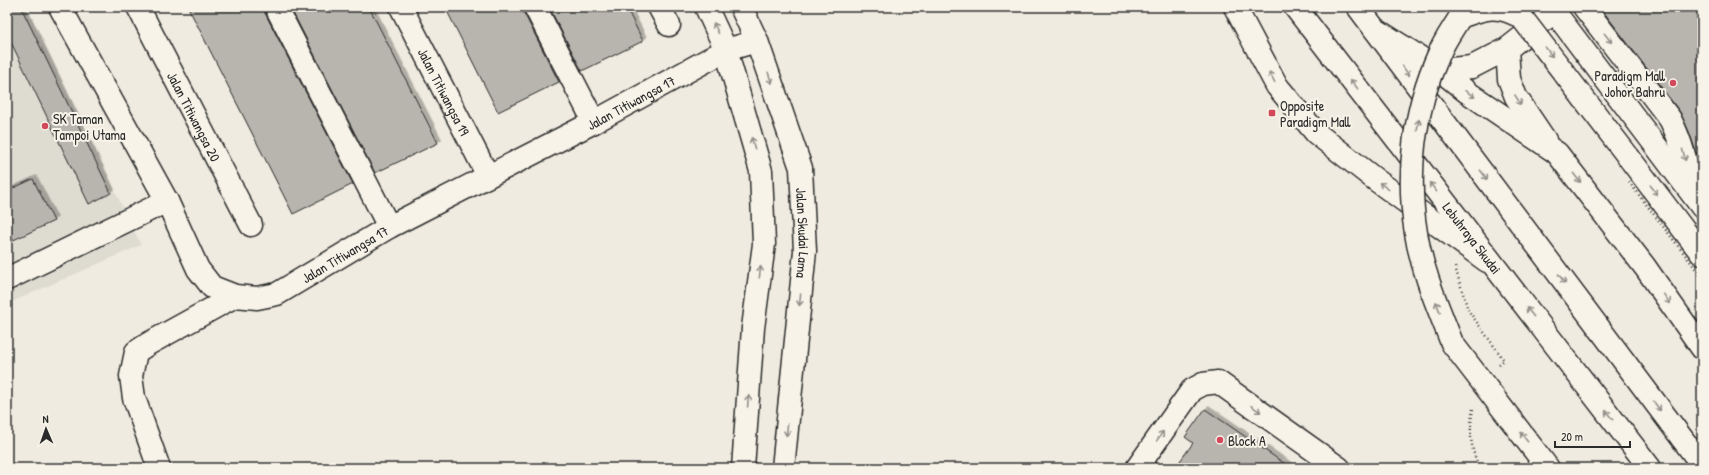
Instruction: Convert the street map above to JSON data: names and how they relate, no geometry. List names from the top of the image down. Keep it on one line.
{"streets":{"main road":["Jalan Titiwangsa 19","Jalan Titiwangsa 17","Jalan Titiwangsa 20","Jalan Skudai Lama","Lebuhraya Skudai"]},"crossings":[["Jalan Titiwangsa 19","Jalan Titiwangsa 17"],["Jalan Titiwangsa 17","Jalan Skudai Lama"]],"places":{"other":["Paradigm Mall Johor Bahru","SK Taman Tampoi Utama","Block A"],"transit":["Opposite Paradigm Mall"]},"scale_bar":"20 m","north":"top"}
